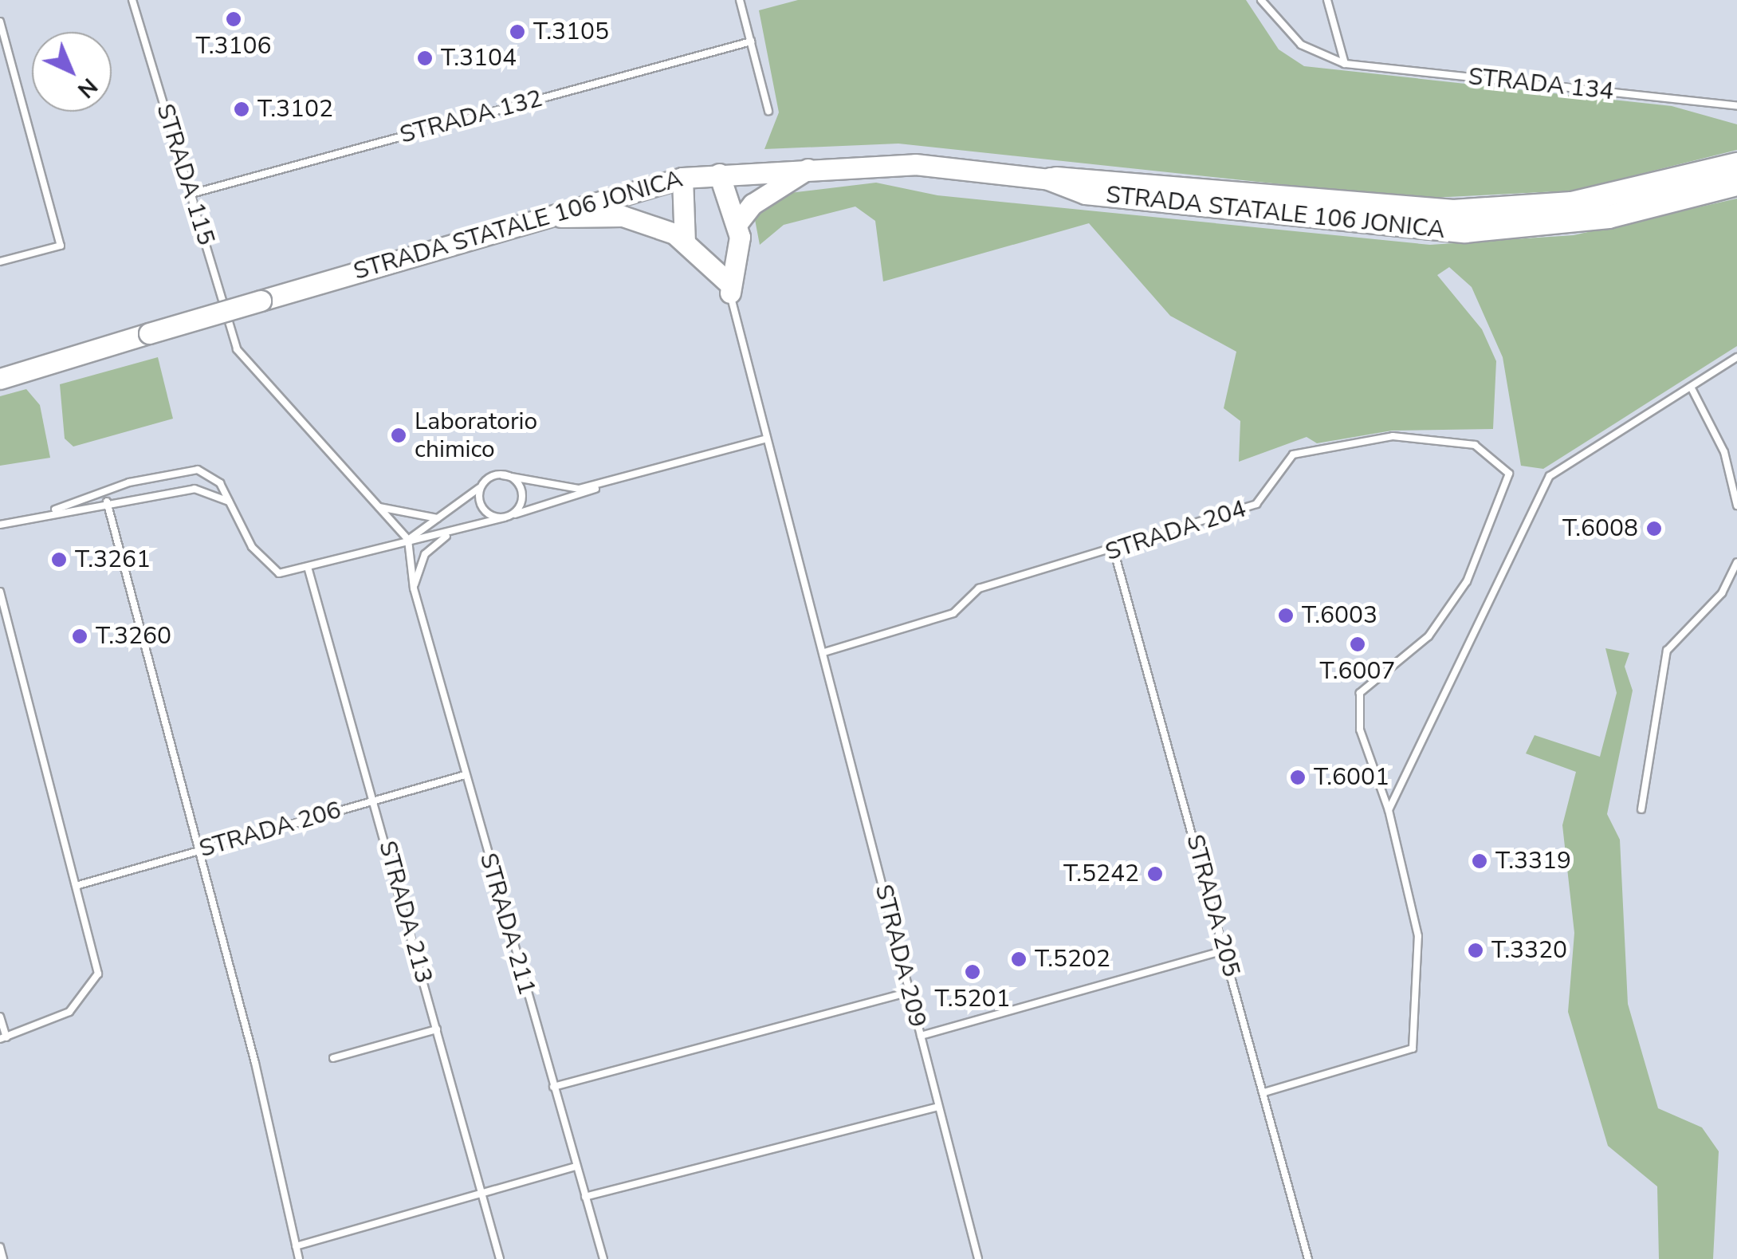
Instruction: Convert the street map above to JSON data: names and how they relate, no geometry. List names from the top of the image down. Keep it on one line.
{"streets":{"highway":["STRADA STATALE 106 JONICA"],"lane":["STRADA 134","STRADA 132","STRADA 115","STRADA 204","STRADA 206","STRADA 205","STRADA 213","STRADA 211","STRADA 209"]},"crossings":[["STRADA 132","STRADA 115"],["STRADA 204","STRADA 205"],["STRADA 204","STRADA 209"],["STRADA 206","STRADA 213"],["STRADA 206","STRADA 211"]],"places":["T.3106","T.3105","T.3104","T.3102","Laboratorio chimico","T.6008","T.3261","T.6003","T.3260","T.6007","T.6001","T.3319","T.5242","T.3320","T.5202","T.5201"],"north":"bottom right"}
